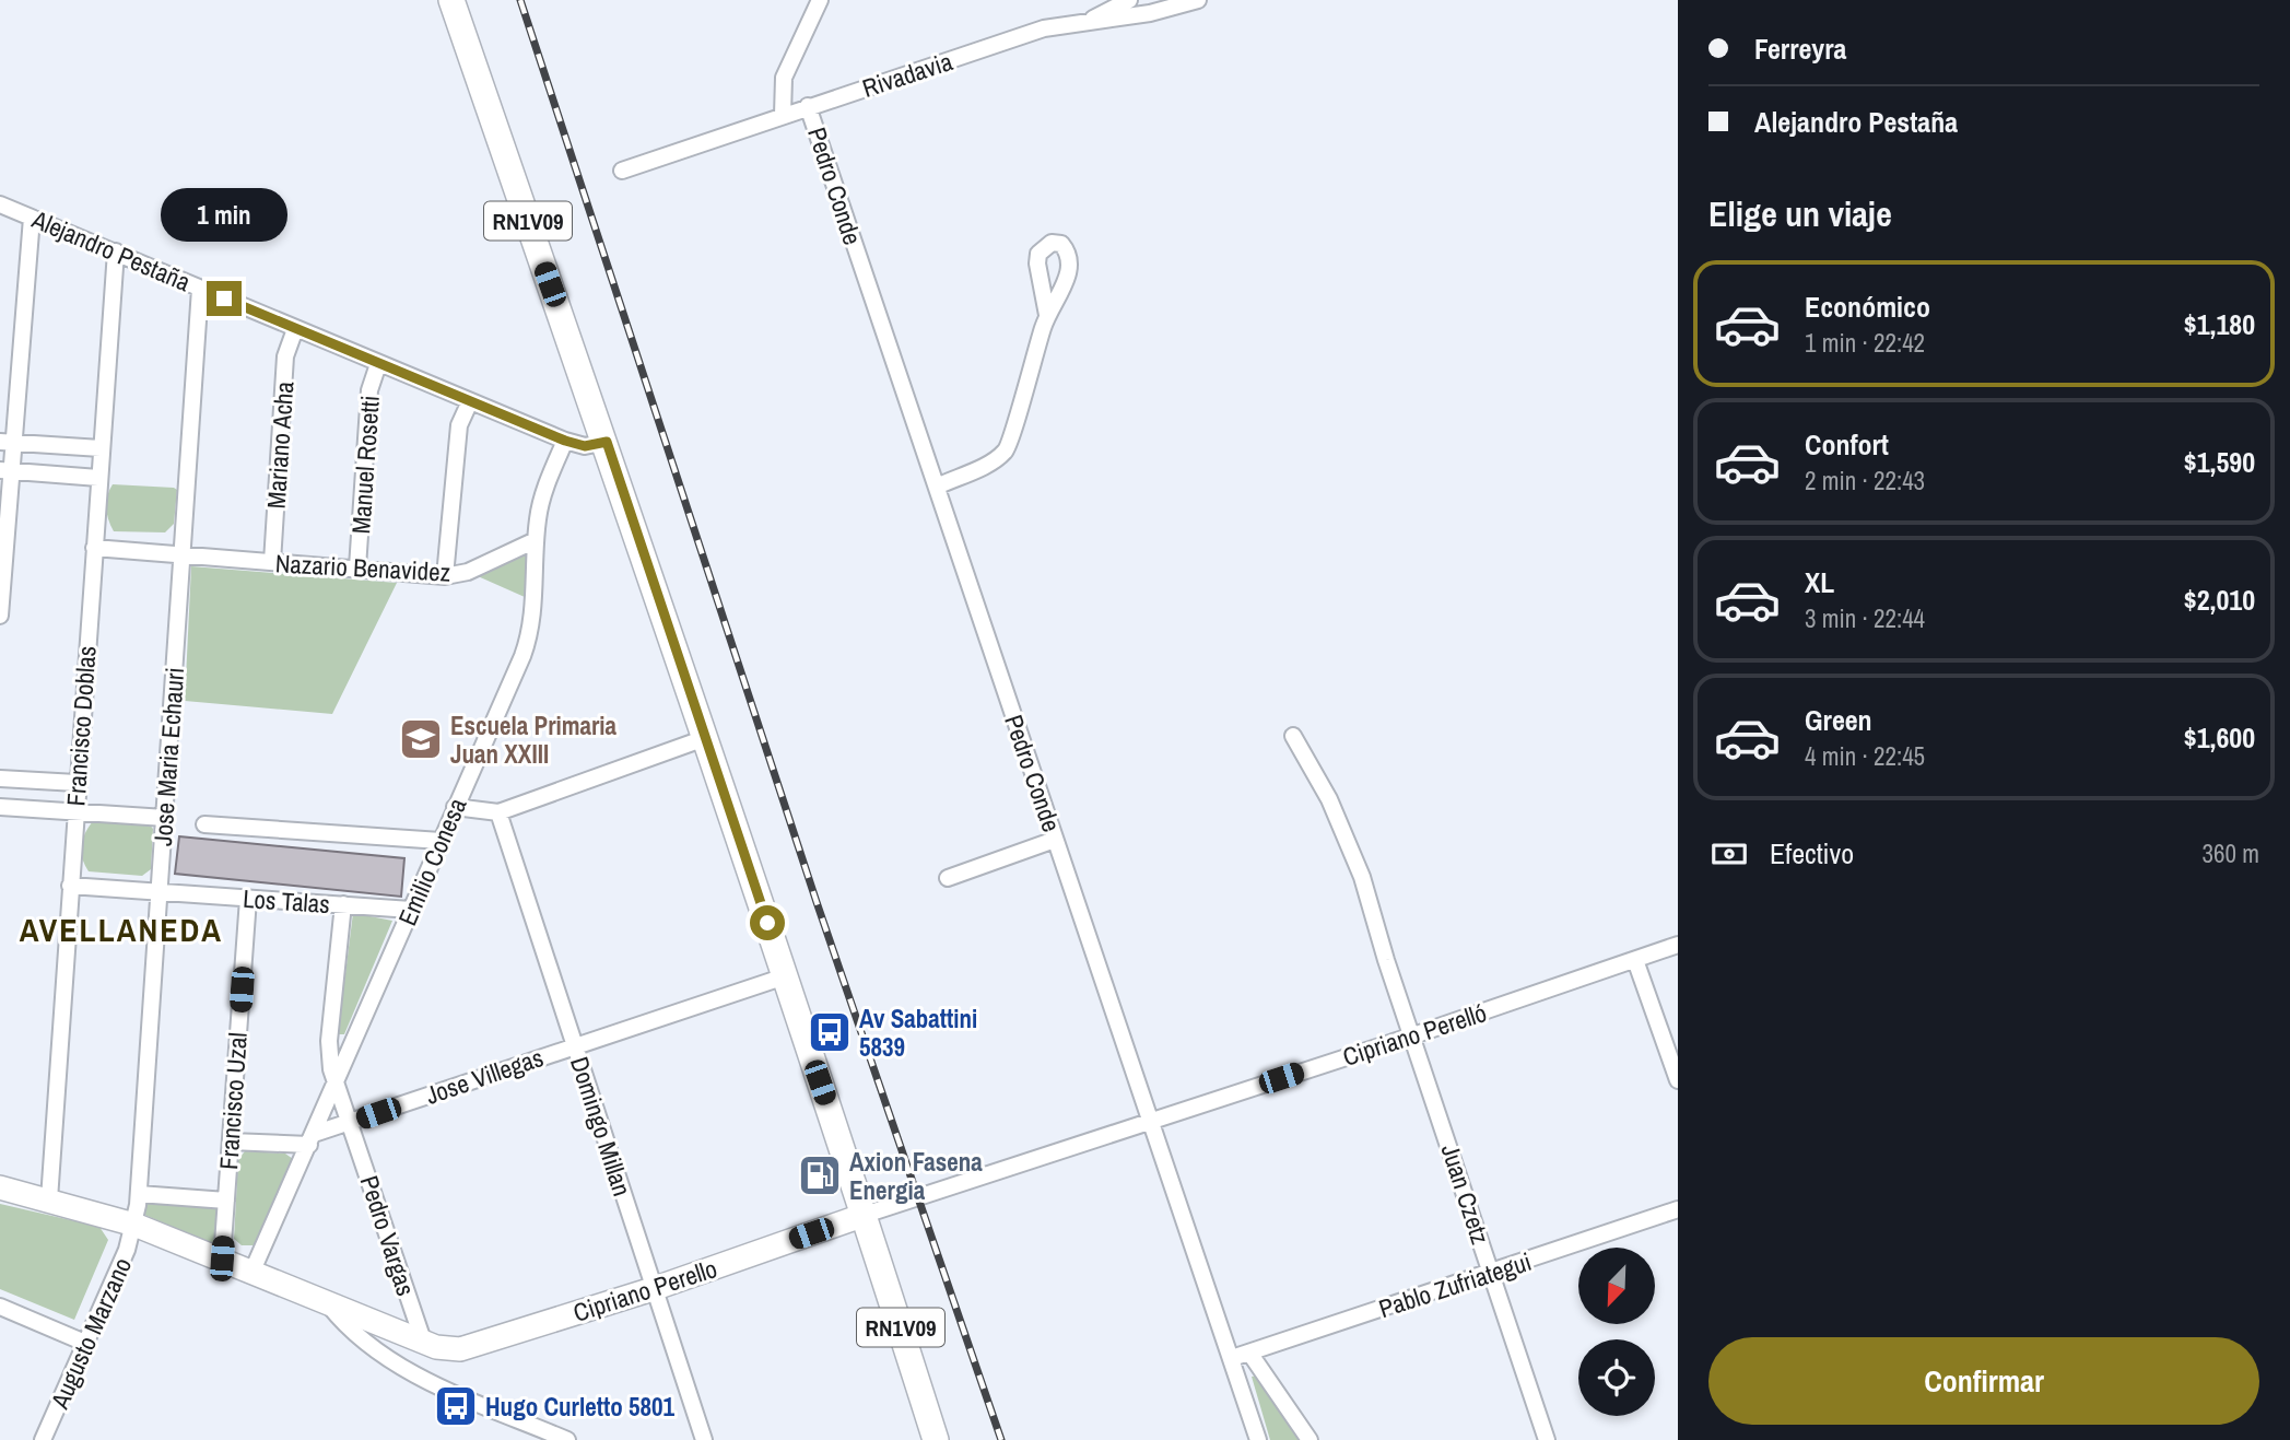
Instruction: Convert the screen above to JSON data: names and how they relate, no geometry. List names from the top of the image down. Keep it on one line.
{"streets":{"main road":["RN1V09","Cipriano Perello"],"street":["Rivadavia","Pedro Conde","Alejandro Pestaña","Mariano Acha","Manuel Rosetti","Nazario Benavidez","Francisco Doblas","Jose Maria Echauri","Emilio Conesa","Los Talas","Cipriano Perelló","Jose Villegas","Francisco Uzal","Domingo Millan","Juan Czetz","Pedro Vargas","Pablo Zufriategui","Augusto Marzano"]},"crossings":[["Rivadavia","Pedro Conde"],["Pedro Conde","Cipriano Perelló"],["Pedro Conde","Pablo Zufriategui"],["RN1V09","Alejandro Pestaña"],["RN1V09","Cipriano Perelló"],["RN1V09","Jose Villegas"],["RN1V09","Cipriano Perello"],["Alejandro Pestaña","Mariano Acha"],["Alejandro Pestaña","Manuel Rosetti"],["Alejandro Pestaña","Francisco Doblas"],["Alejandro Pestaña","Jose Maria Echauri"],["Alejandro Pestaña","Emilio Conesa"],["Mariano Acha","Nazario Benavidez"],["Manuel Rosetti","Nazario Benavidez"],["Nazario Benavidez","Francisco Doblas"],["Nazario Benavidez","Jose Maria Echauri"],["Nazario Benavidez","Emilio Conesa"],["Francisco Doblas","Los Talas"],["Francisco Doblas","Cipriano Perello"],["Jose Maria Echauri","Los Talas"],["Jose Maria Echauri","Cipriano Perello"],["Jose Maria Echauri","Augusto Marzano"],["Emilio Conesa","Los Talas"],["Emilio Conesa","Jose Villegas"],["Emilio Conesa","Pedro Vargas"],["Emilio Conesa","Cipriano Perello"],["Los Talas","Francisco Uzal"],["Cipriano Perelló","Juan Czetz"],["Cipriano Perelló","Cipriano Perello"],["Jose Villegas","Francisco Uzal"],["Jose Villegas","Domingo Millan"],["Jose Villegas","Pedro Vargas"],["Francisco Uzal","Cipriano Perello"],["Domingo Millan","Cipriano Perello"],["Juan Czetz","Pablo Zufriategui"],["Pedro Vargas","Cipriano Perello"],["Cipriano Perello","Augusto Marzano"]],"districts":["AVELLANEDA"],"places":{"school or university":["Escuela Primaria Juan XXIII"],"bus stop":["Av Sabattini 5839","Hugo Curletto 5801"],"fuel station":["Axion Fasena Energia"]},"north":"bottom left","page":{"banner":["Ferreyra","Alejandro Pestaña"],"heading":"Elige un viaje","bubble":"1 min","list":[{"name":"Económico","note":"1 min · 22:42","value":"$1,180"},{"name":"Confort","note":"2 min · 22:43","value":"$1,590"},{"name":"XL","note":"3 min · 22:44","value":"$2,010"},{"name":"Green","note":"4 min · 22:45","value":"$1,600"}],"pay":["Efectivo","360 m"],"buttons":"Confirmar"}}
